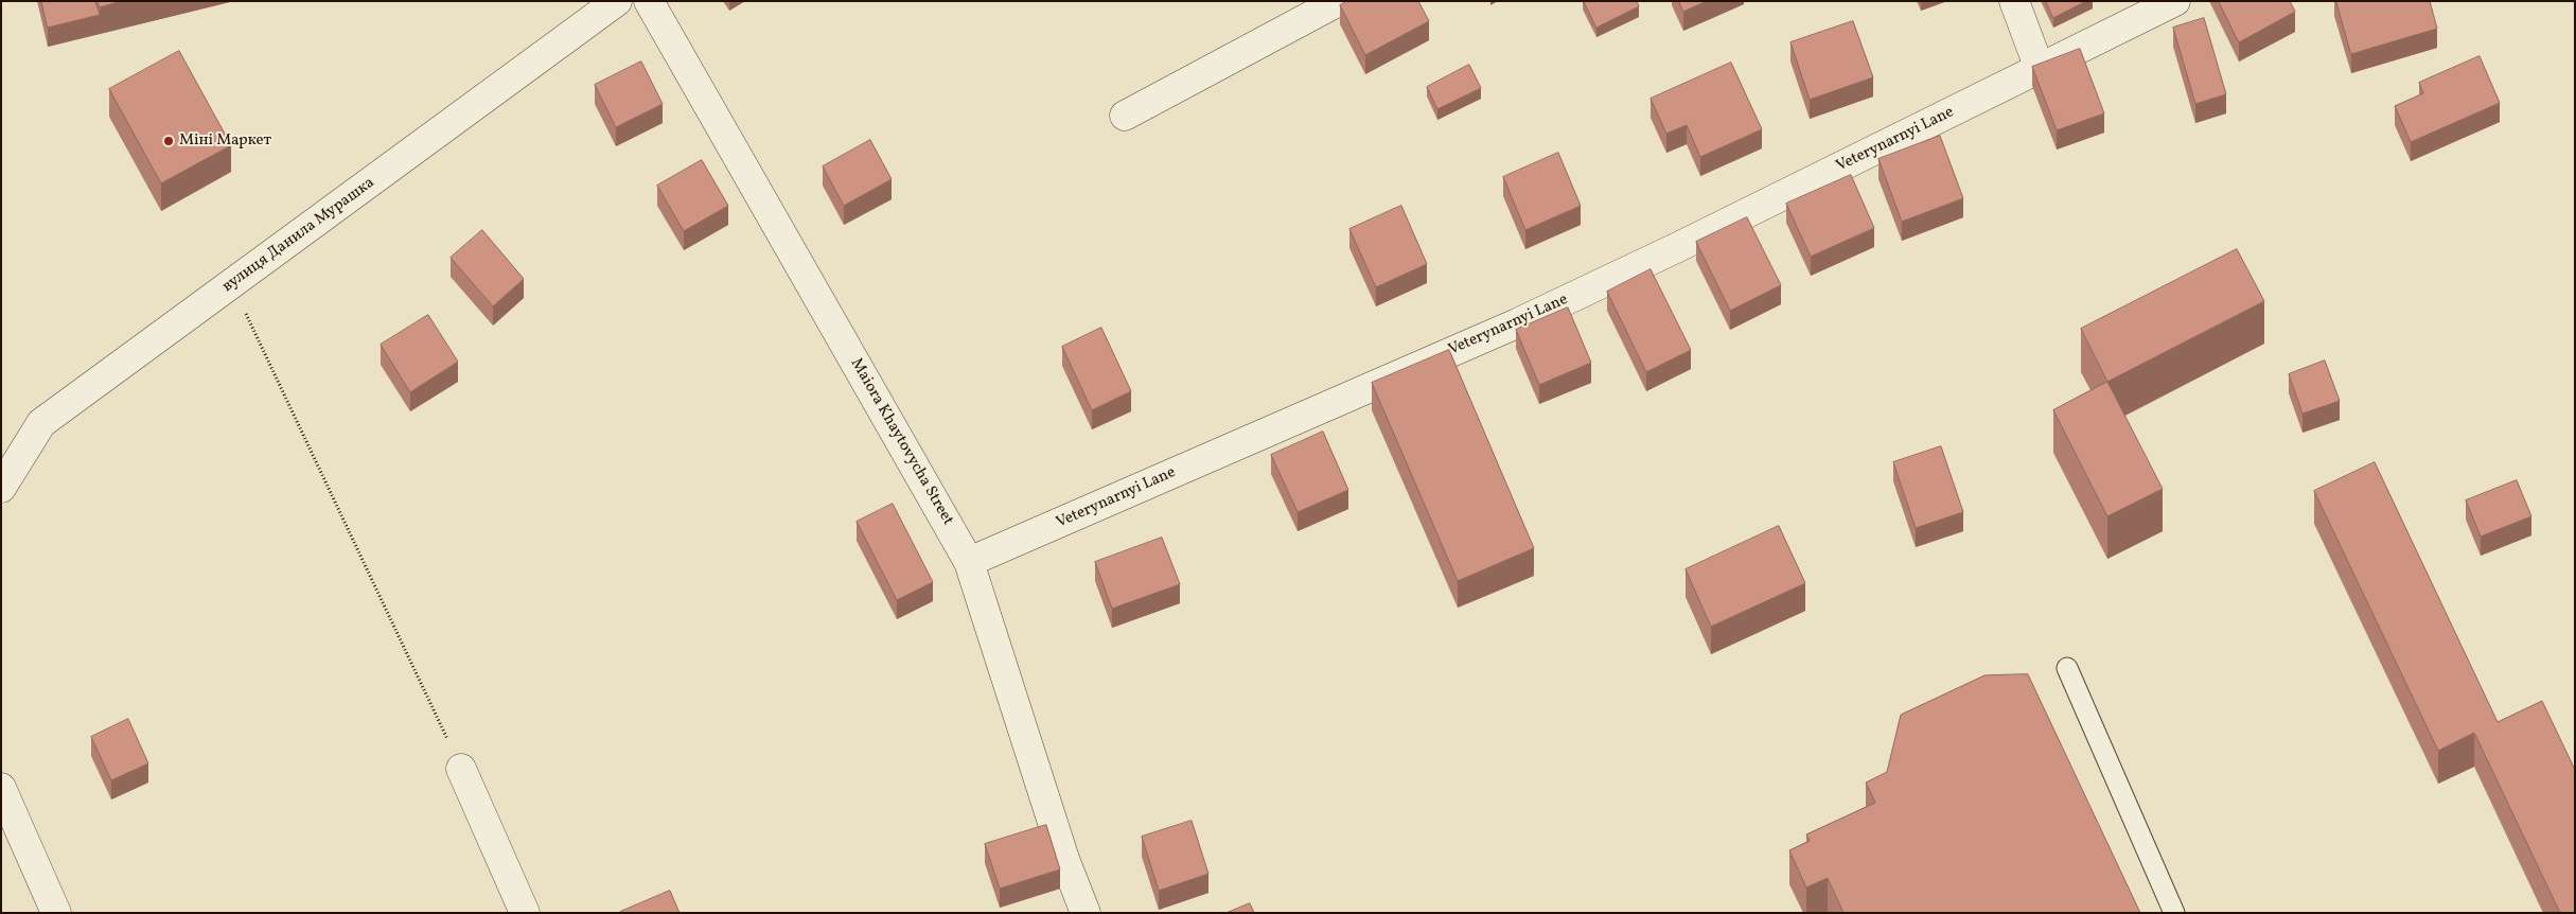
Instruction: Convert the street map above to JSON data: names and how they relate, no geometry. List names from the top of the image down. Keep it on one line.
{"streets":{"street":["Veterynarnyi Lane","вулиця Данила Мурашка","Maiora Khaytovycha Street"]},"crossings":[["Veterynarnyi Lane","Maiora Khaytovycha Street"]],"places":["Міні Маркет"]}
